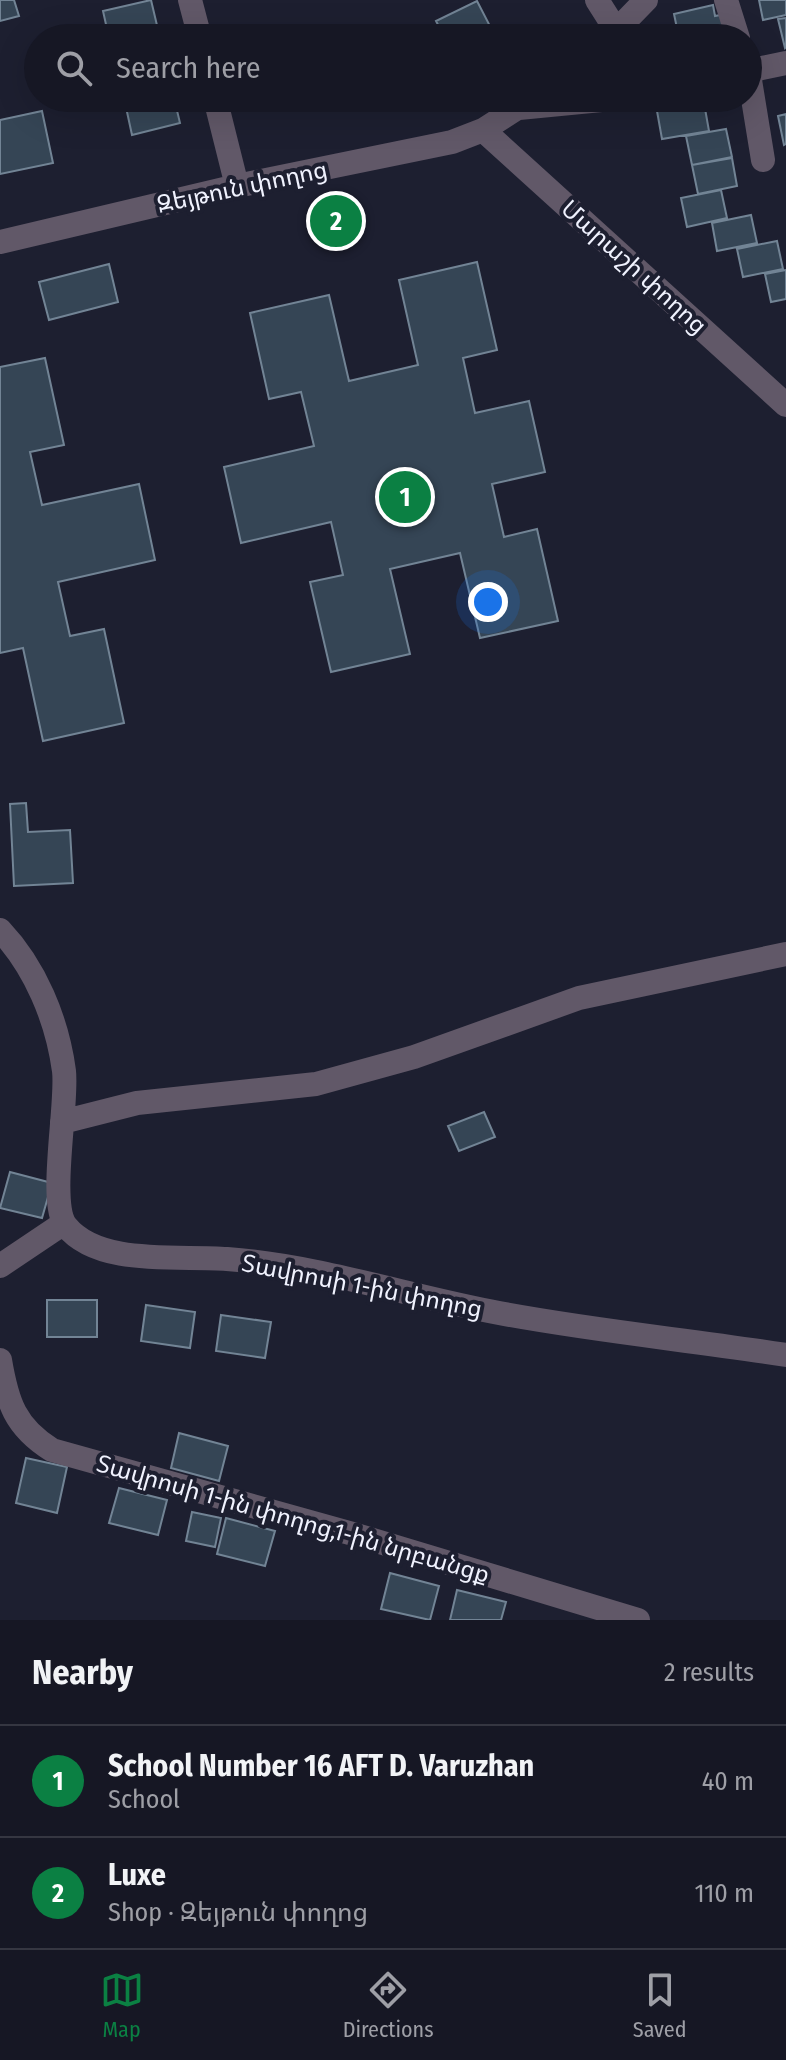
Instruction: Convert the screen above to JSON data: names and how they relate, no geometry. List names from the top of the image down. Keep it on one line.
{"streets":{"street":["Զեյթուն փողոց","Մարաշի փողոց","Տավրոսի 1-ին փողոց","Տավրոսի 1-ին փողոց,1-ին նրբանցք"]},"crossings":[["Զեյթուն փողոց","Մարաշի փողոց"]],"page":{"search":"Search here","pins":["2","1"],"heading":["Nearby","2 results"],"list":[{"mark":"1","name":"School Number 16 AFT D. Varuzhan","note":"School","value":"40 m"},{"mark":"2","name":"Luxe","note":"Shop · Զեյթուն փողոց","value":"110 m"}],"nav":["Map","Directions","Saved"]}}
